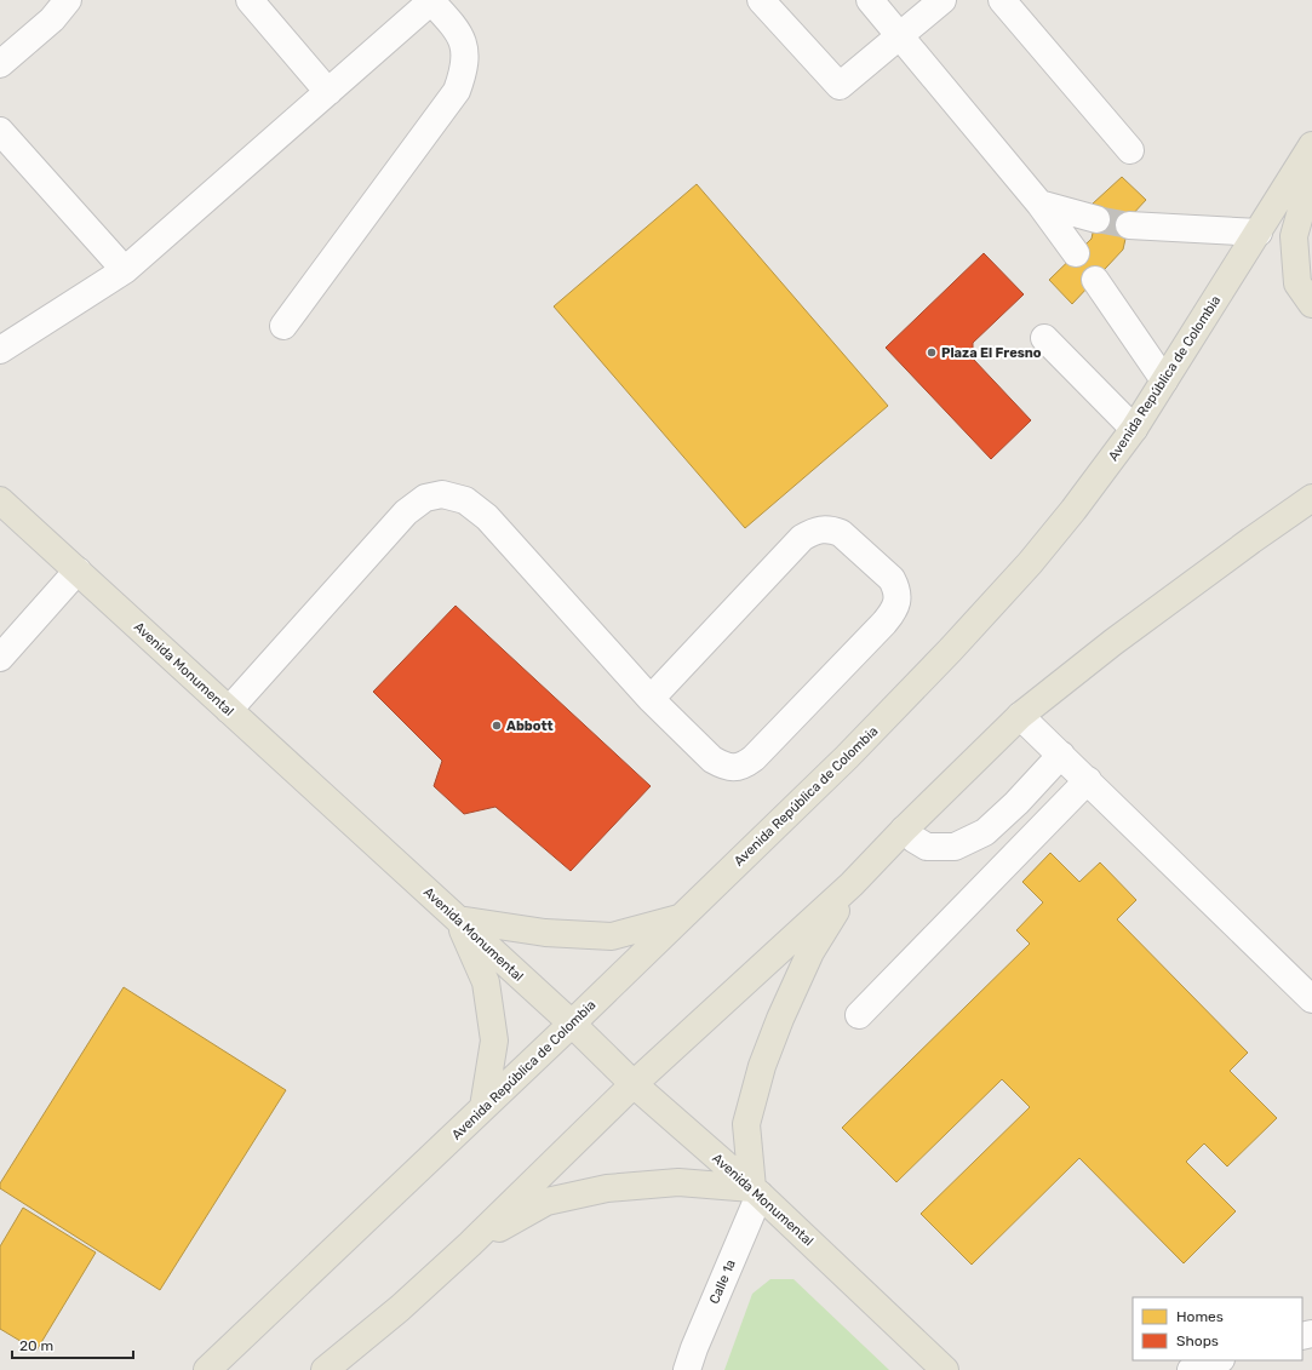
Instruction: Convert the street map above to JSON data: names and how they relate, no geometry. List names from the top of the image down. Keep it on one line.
{"streets":{"main road":["Avenida República de Colombia","Avenida Monumental"],"street":["Calle 1a"]},"crossings":[["Avenida República de Colombia","Avenida Monumental"],["Avenida Monumental","Calle 1a"]],"places":["Plaza El Fresno","Abbott"],"legend":["Homes","Shops"],"scale_bar":"20 m"}
